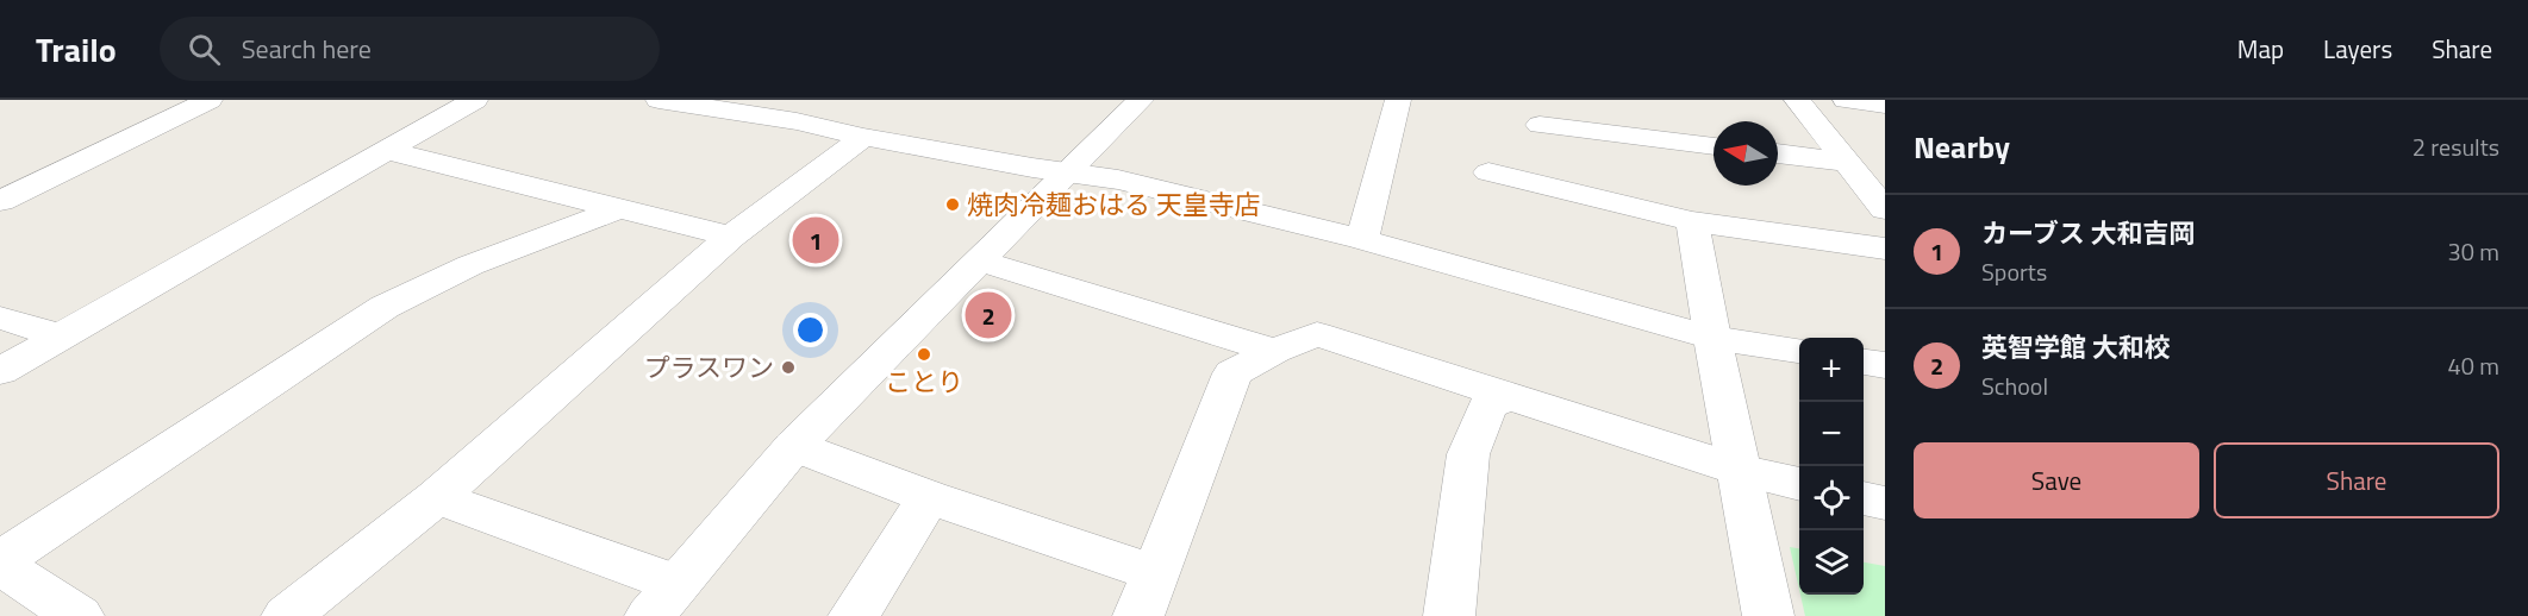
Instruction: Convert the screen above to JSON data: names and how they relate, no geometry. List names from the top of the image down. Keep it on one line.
{"places":["焼肉冷麺おはる 天皇寺店","ことり","プラスワン"],"north":"left","page":{"header":"Trailo","search":"Search here","nav":["Map","Layers","Share"],"heading":["Nearby","2 results"],"list":[{"mark":"1","name":"カーブス 大和吉岡","note":"Sports","value":"30 m"},{"mark":"2","name":"英智学館 大和校","note":"School","value":"40 m"}],"pins":["1","2"],"map_buttons":["+","−"],"buttons":["Save","Share"]}}
